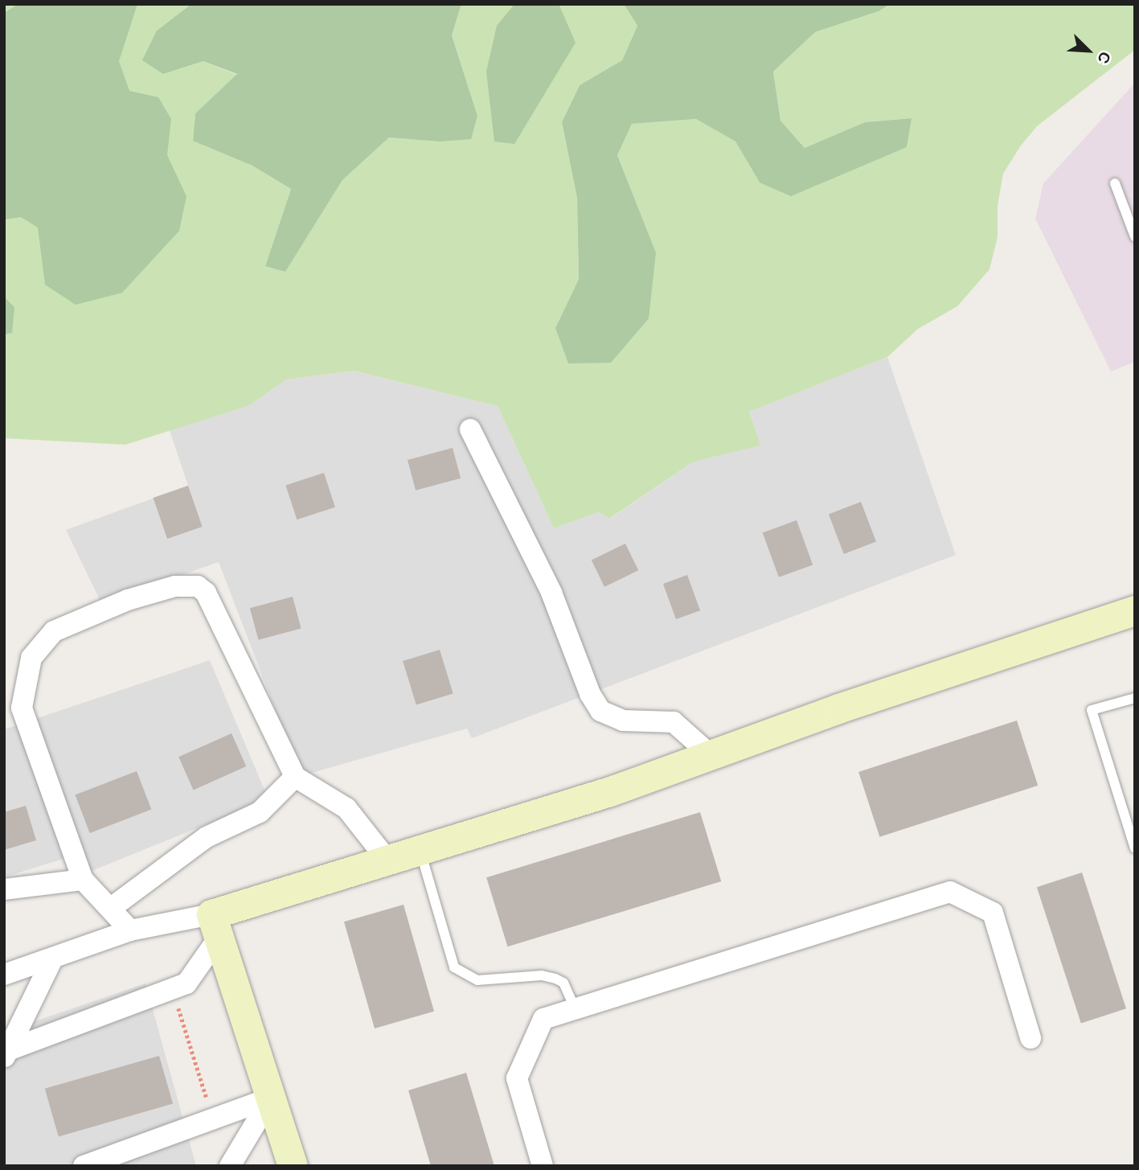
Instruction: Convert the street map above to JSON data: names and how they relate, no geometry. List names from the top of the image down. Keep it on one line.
{"north":"bottom right"}
